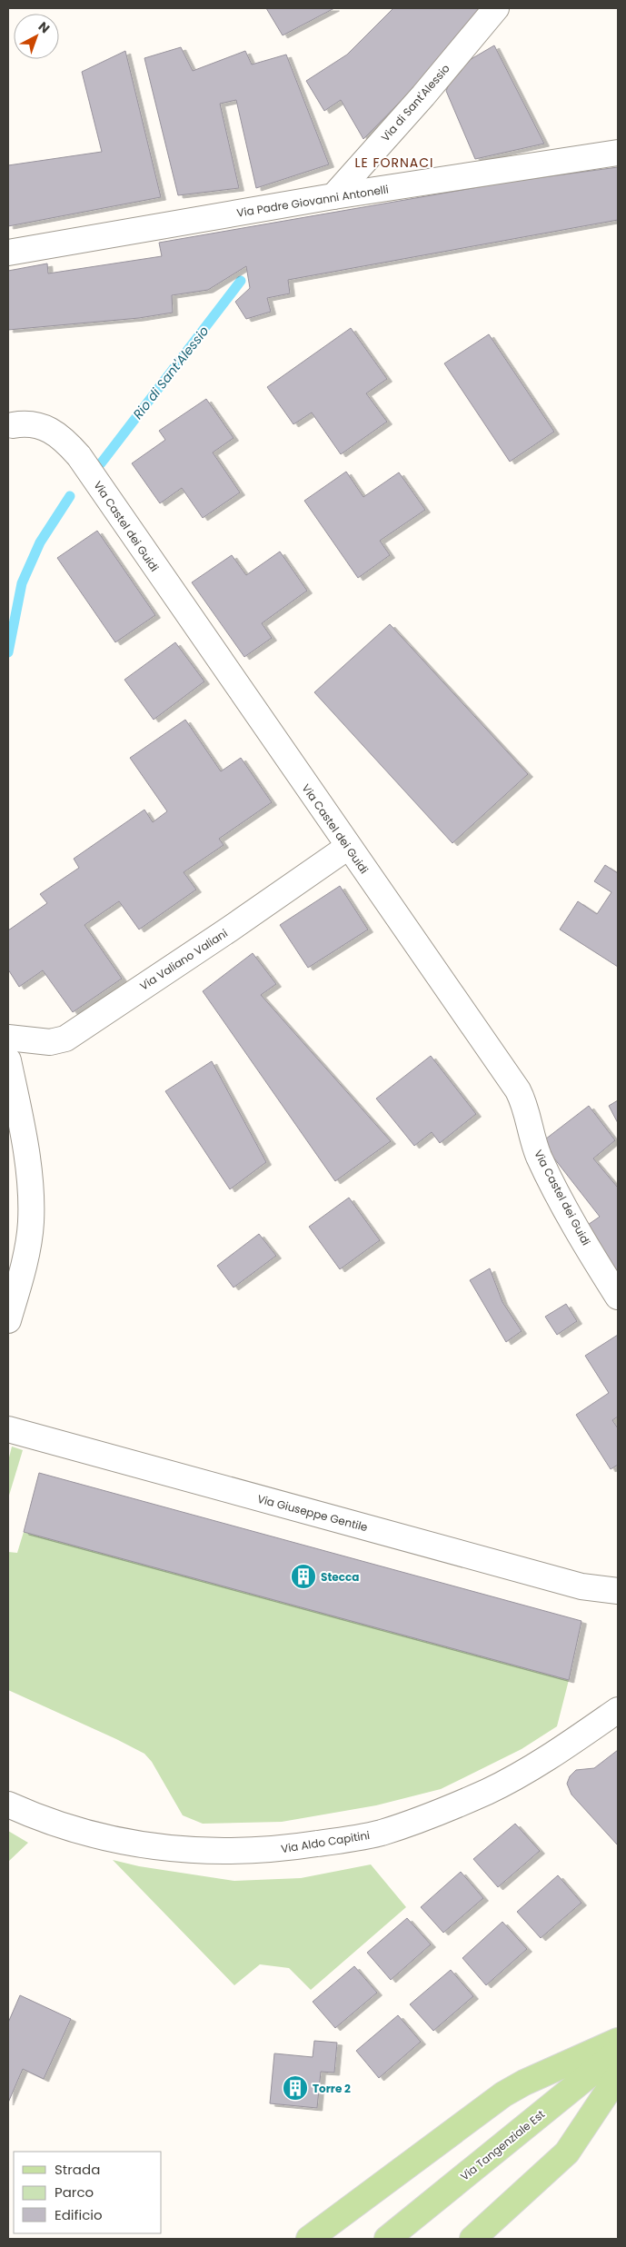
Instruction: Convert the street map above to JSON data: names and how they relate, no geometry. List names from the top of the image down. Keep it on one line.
{"streets":{"main road":["Via Tangenziale Est"],"street":["Via di Sant'Alessio","Via Padre Giovanni Antonelli","Via Castel dei Guidi","Via Valiano Valiani","Via Giuseppe Gentile","Via Aldo Capitini"]},"crossings":[["Via di Sant'Alessio","Via Padre Giovanni Antonelli"],["Via Castel dei Guidi","Via Valiano Valiani"]],"districts":["LE FORNACI"],"water":["Rio di Sant'Alessio"],"places":{"building":["Stecca","Torre 2"]},"legend":["Strada","Parco","Edificio"],"north":"top right"}
